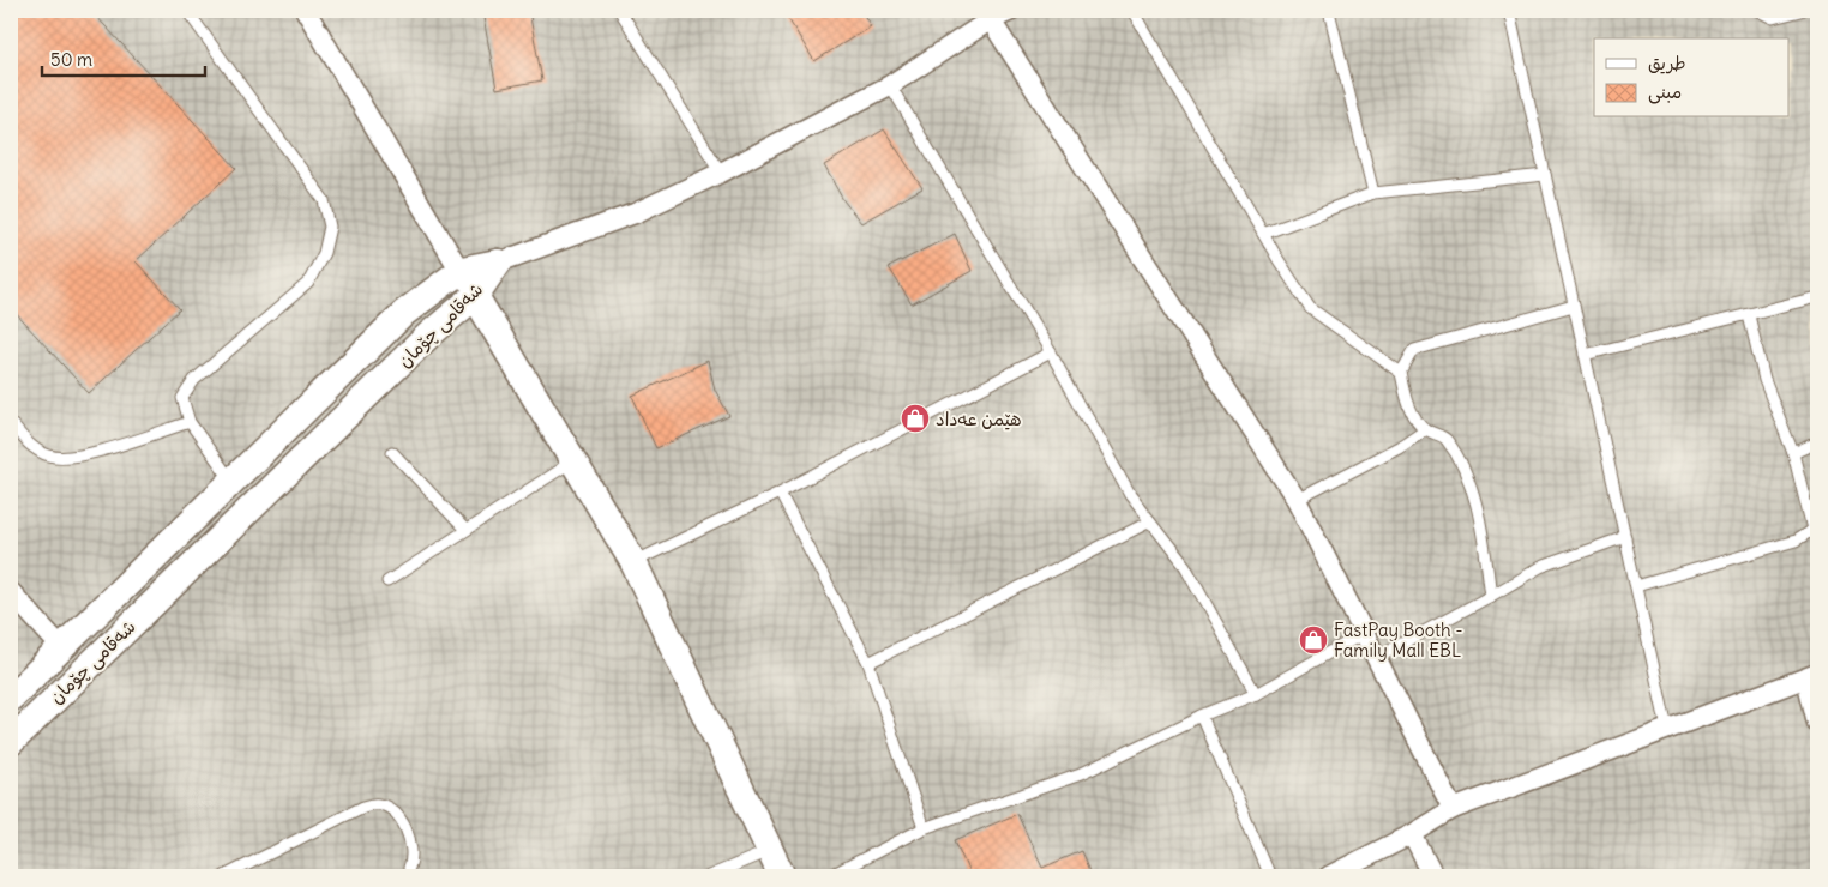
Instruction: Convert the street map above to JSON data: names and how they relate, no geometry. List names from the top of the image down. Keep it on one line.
{"streets":{"street":["شەقامی چۆمان"]},"places":{"shop":["هێمن عەداد","FastPay Booth - Family Mall EBL"]},"legend":["طريق","مبنى"],"scale_bar":"50 m"}
